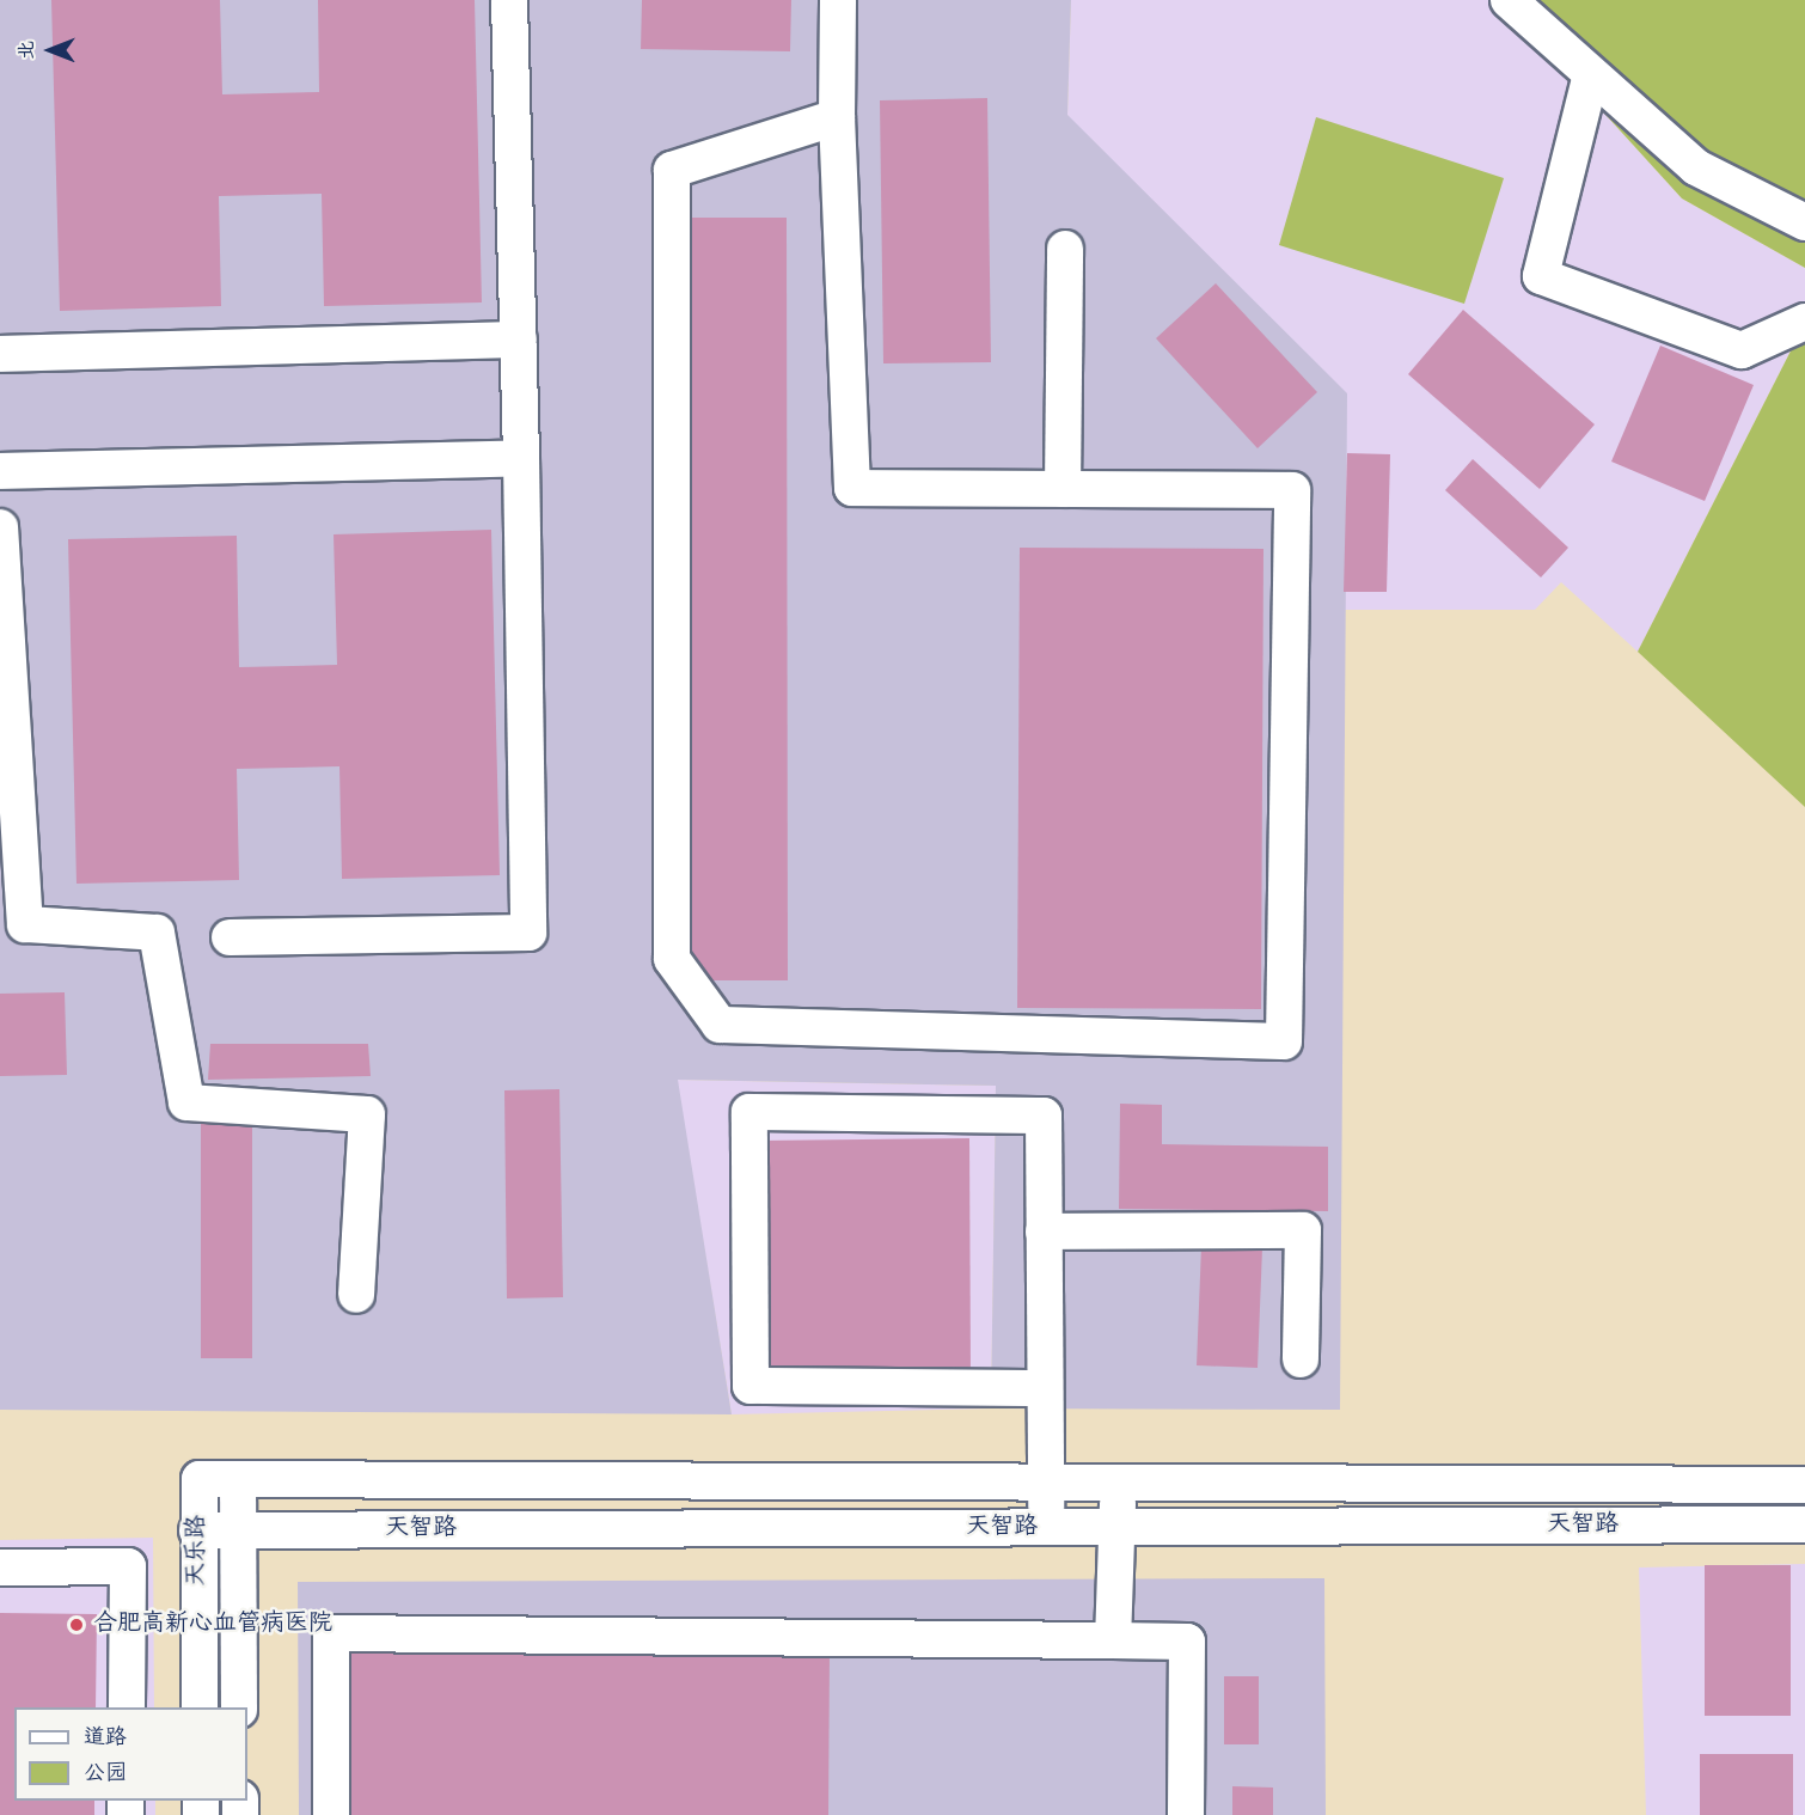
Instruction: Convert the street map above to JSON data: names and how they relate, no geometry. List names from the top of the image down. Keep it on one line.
{"streets":{"street":["天智路","天乐路"]},"crossings":[["天智路","天乐路"]],"places":["合肥高新心血管病医院"],"legend":["道路","公园"],"north":"left"}
